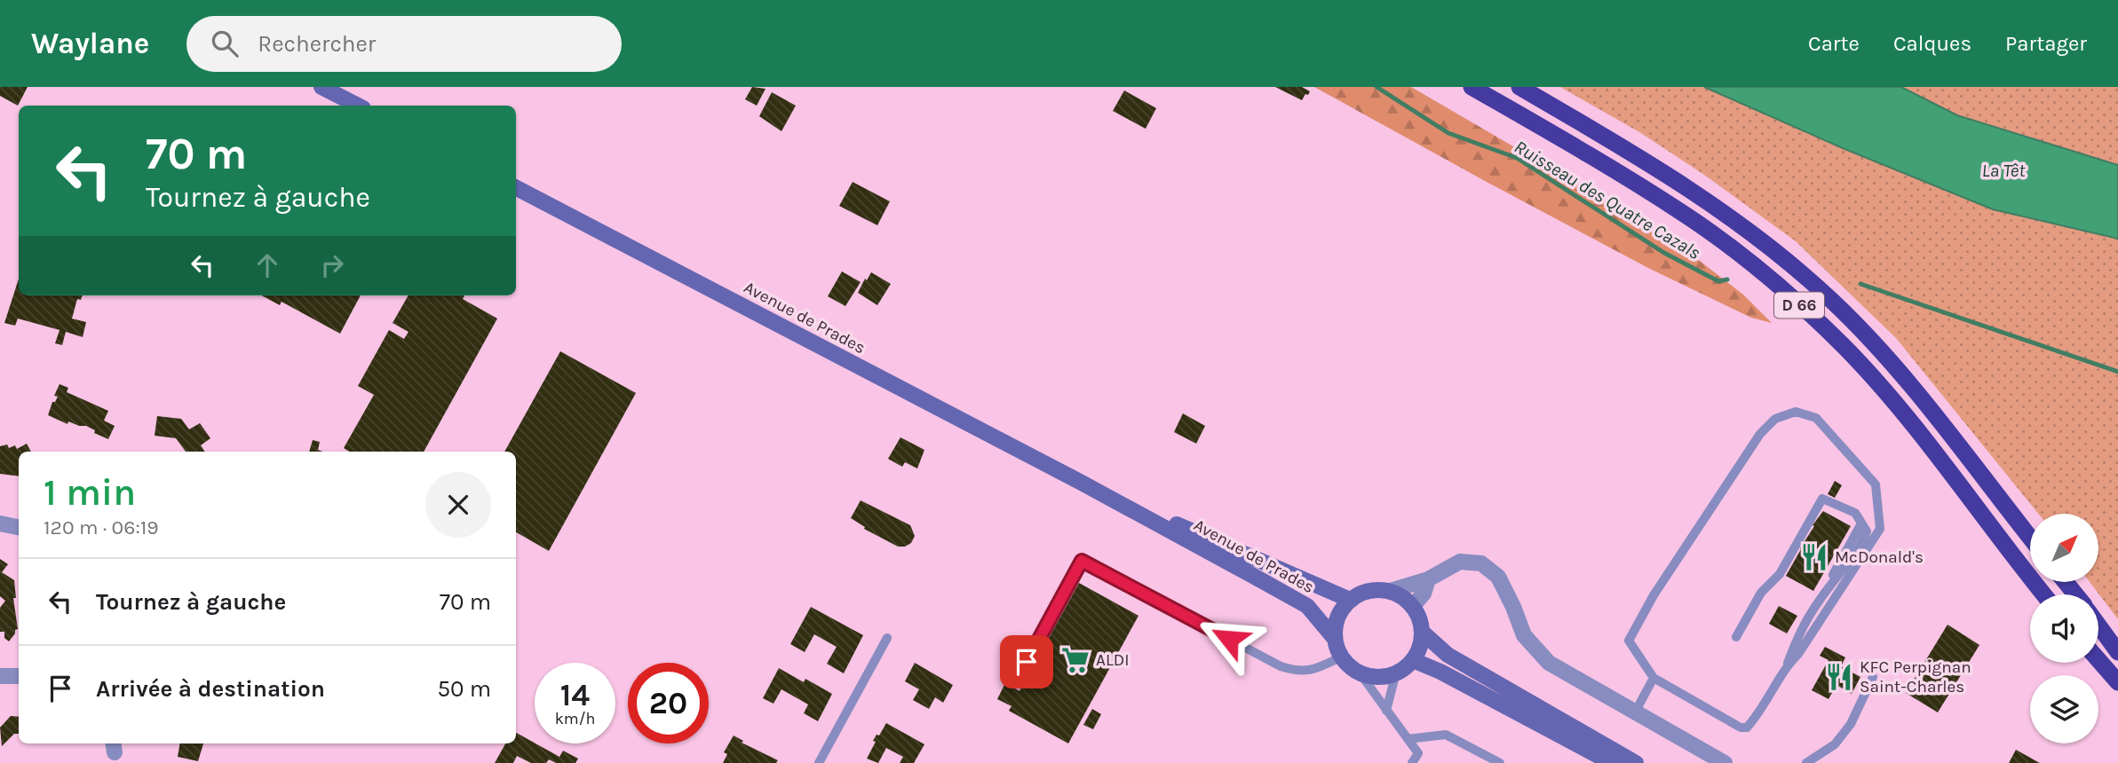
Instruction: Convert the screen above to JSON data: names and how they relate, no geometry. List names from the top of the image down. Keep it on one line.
{"streets":{"highway":["D 66"],"main road":["Avenue de Prades"]},"water":["La Têt","Ruisseau des Quatre Cazals"],"places":{"restaurant":["McDonald's","KFC Perpignan Saint-Charles"],"supermarket":["ALDI"]},"north":"top right","page":{"header":"Waylane","search":"Rechercher","nav":["Carte","Calques","Partager"],"turn":["70 m","Tournez à gauche"],"heading":["1 min","120 m · 06:19"],"list":[{"name":"Tournez à gauche","value":"70 m"},{"name":"Arrivée à destination","value":"50 m"}],"speed":"14 km/h","limit":"20"}}
